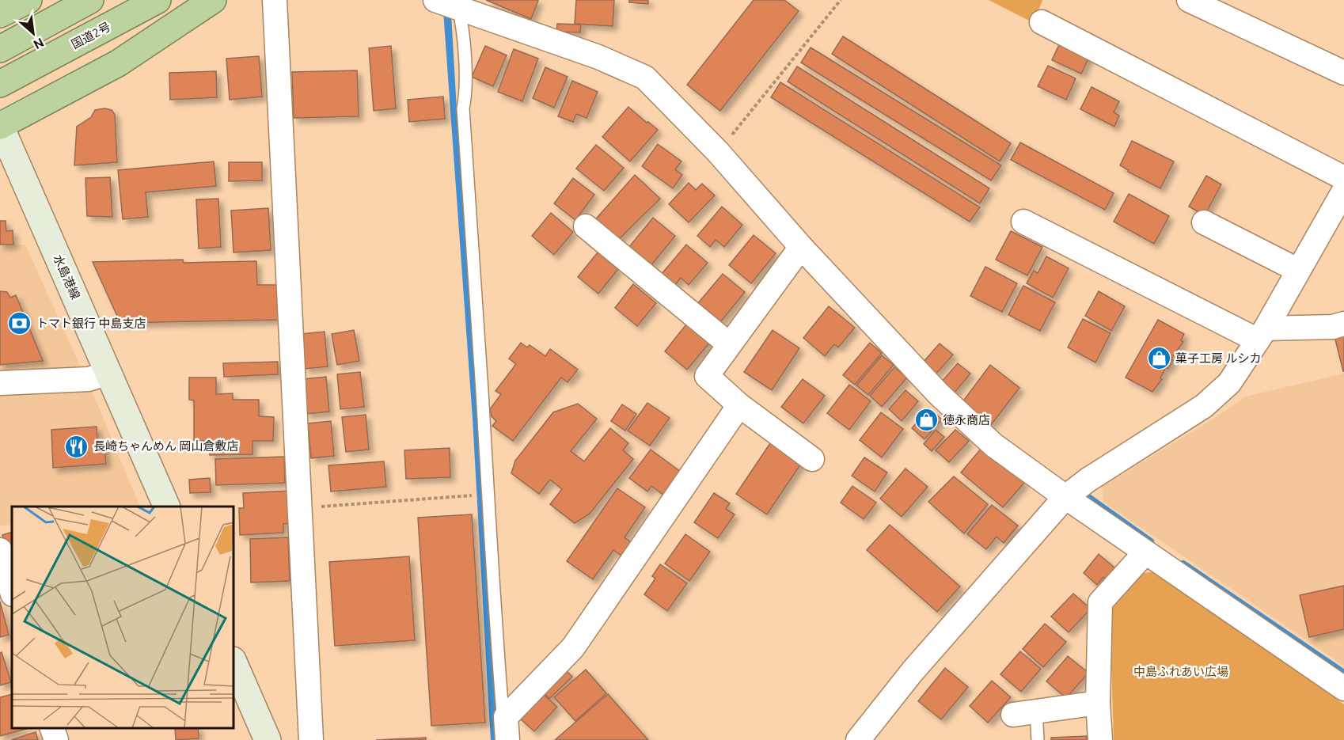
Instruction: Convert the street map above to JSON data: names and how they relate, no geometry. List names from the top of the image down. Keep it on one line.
{"streets":{"highway":["国道2号"],"main road":["水島港線"]},"parks":["中島ふれあい広場"],"places":{"bank":["トマト銀行 中島支店"],"shop":["菓子工房 ルシカ","徳永商店"],"restaurant":["長崎ちゃんめん 岡山倉敷店"]},"north":"bottom right"}
